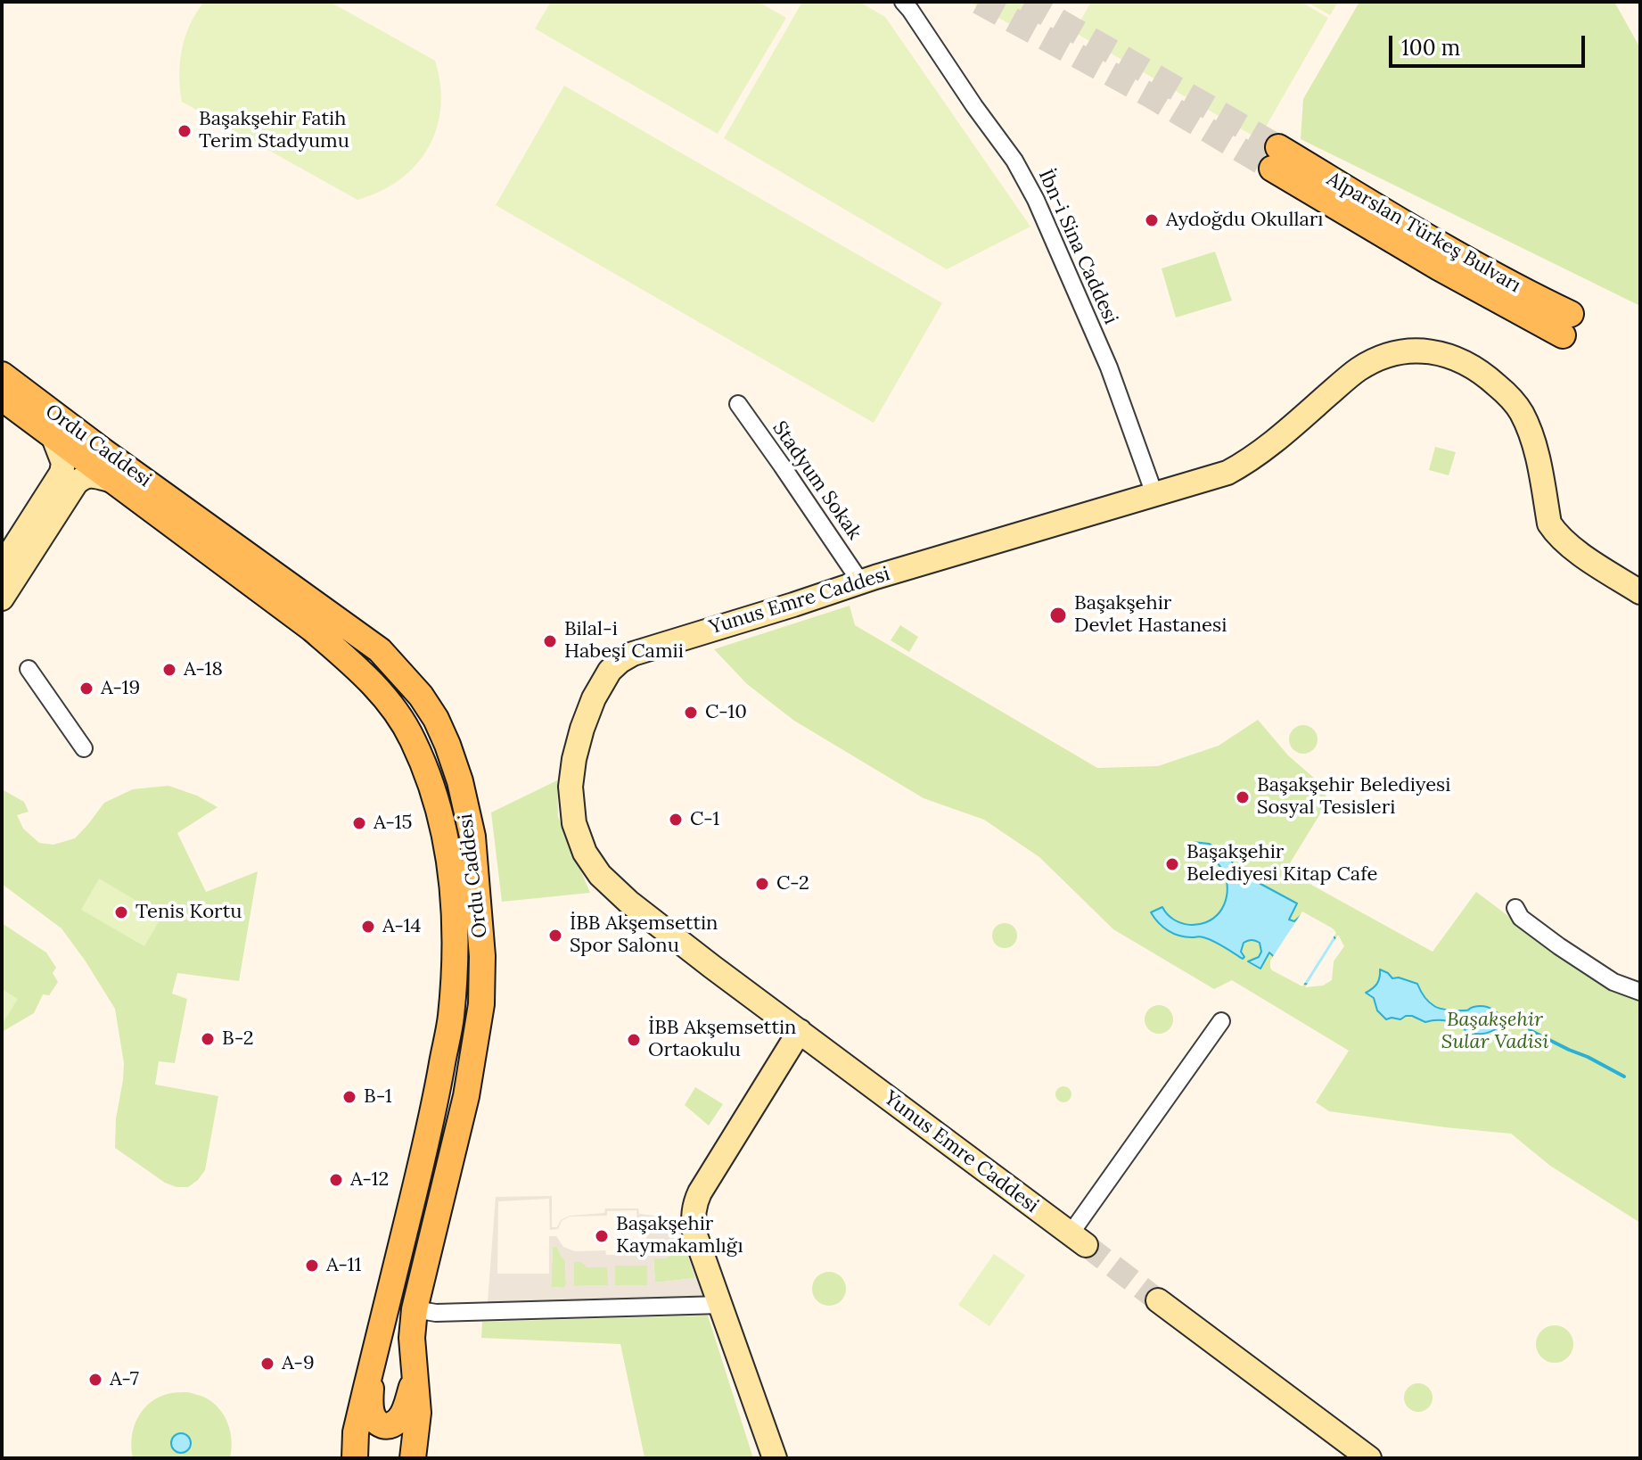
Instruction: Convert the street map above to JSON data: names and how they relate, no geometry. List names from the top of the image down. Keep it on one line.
{"streets":{"main road":["Alparslan Türkeş Bulvarı","Ordu Caddesi"],"street":["İbn-i Sina Caddesi","Stadyum Sokak","Yunus Emre Caddesi"]},"crossings":[["İbn-i Sina Caddesi","Yunus Emre Caddesi"],["Stadyum Sokak","Yunus Emre Caddesi"]],"parks":["Başakşehir Sular Vadisi"],"places":["Başakşehir Fatih Terim Stadyumu","Aydoğdu Okulları","Başakşehir Devlet Hastanesi","Bilal-i Habeşi Camii","A-18","A-19","C-10","Başakşehir Belediyesi Sosyal Tesisleri","C-1","A-15","Başakşehir Belediyesi Kitap Cafe","C-2","Tenis Kortu","A-14","İBB Akşemsettin Spor Salonu","B-2","İBB Akşemsettin Ortaokulu","B-1","A-12","Başakşehir Kaymakamlığı","A-11","A-9","A-7"],"scale_bar":"100 m"}
